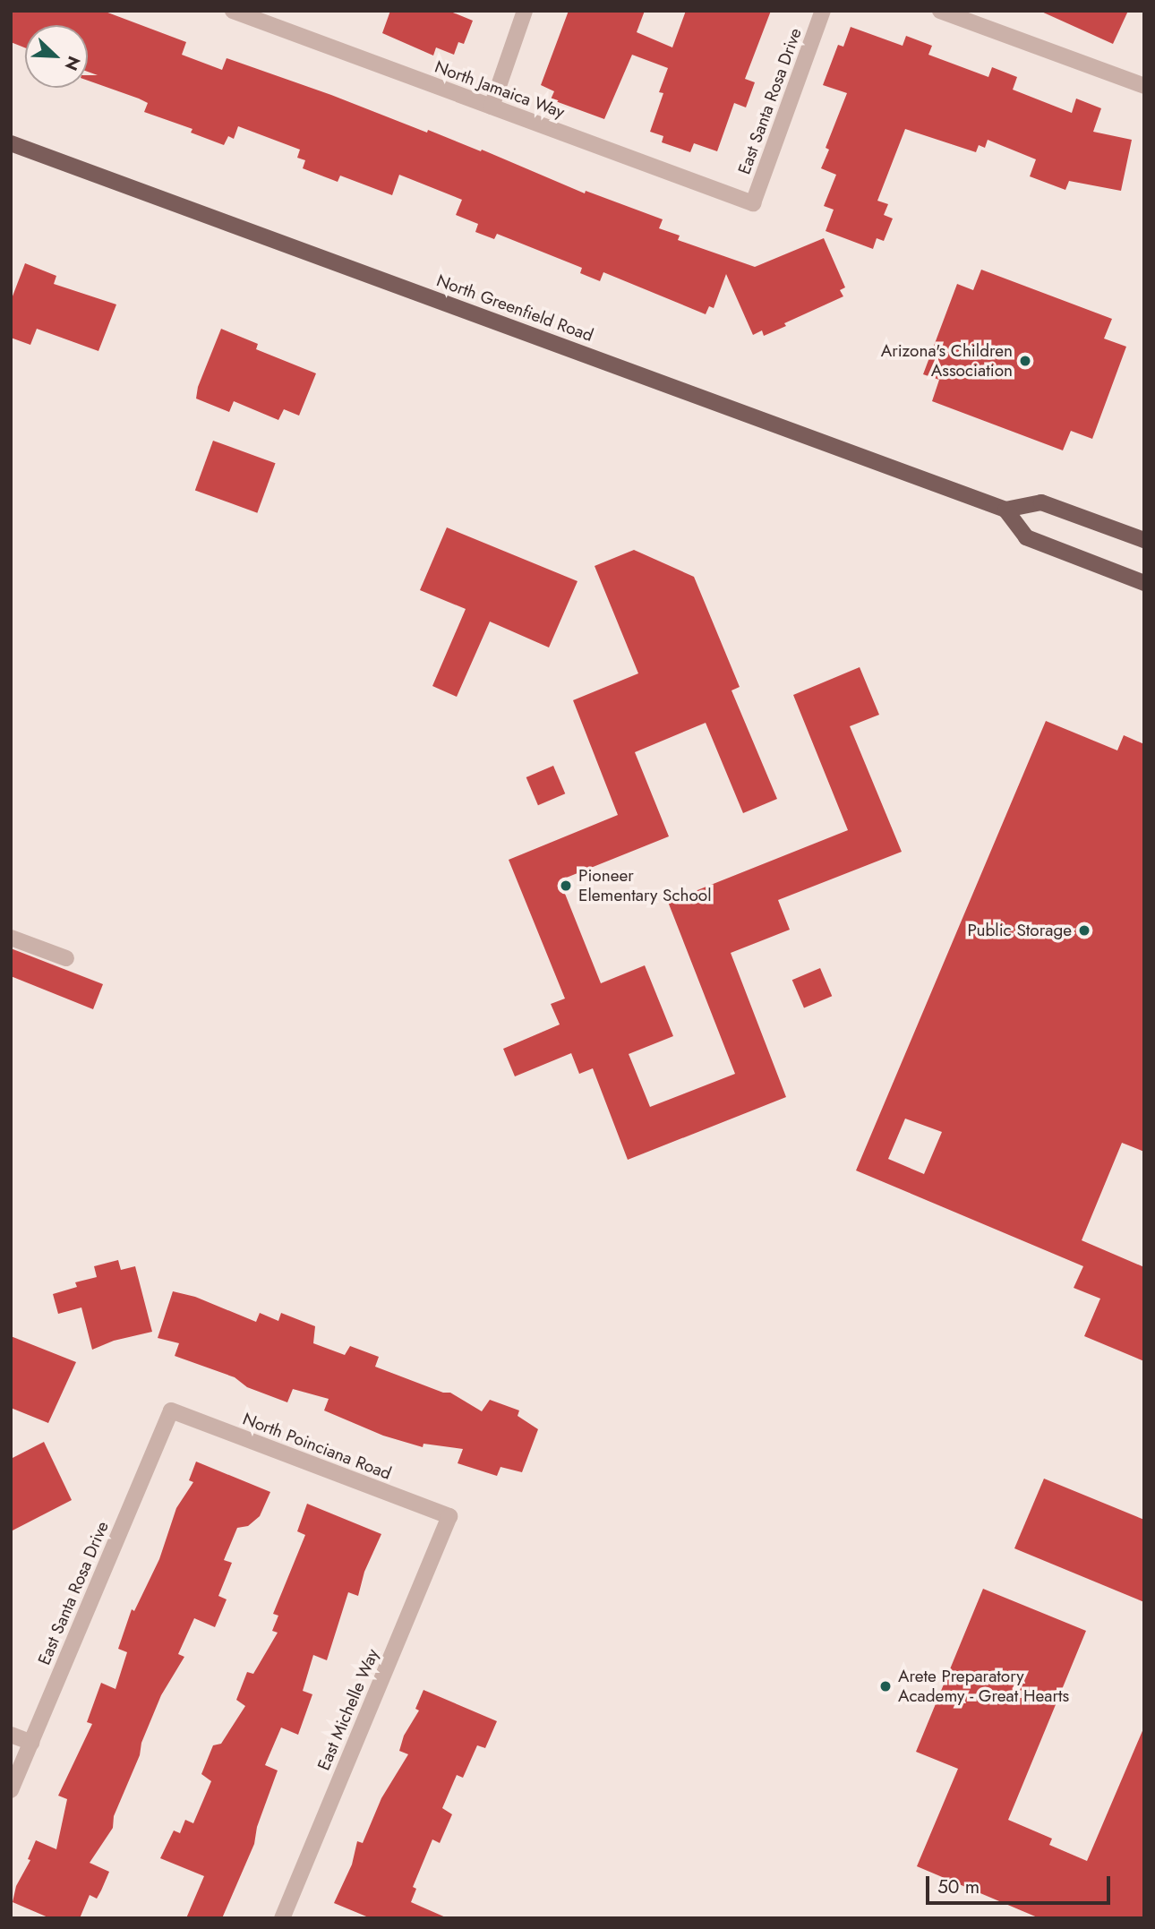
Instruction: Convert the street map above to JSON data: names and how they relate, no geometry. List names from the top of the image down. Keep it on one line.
{"streets":{"main road":["North Greenfield Road"],"street":["North Jamaica Way","East Santa Rosa Drive","North Poinciana Road","East Michelle Way"]},"crossings":[["North Jamaica Way","East Santa Rosa Drive"],["East Santa Rosa Drive","North Poinciana Road"],["North Poinciana Road","East Michelle Way"]],"places":["Arizona's Children Association","Pioneer Elementary School","Public Storage","Arete Preparatory Academy - Great Hearts"],"scale_bar":"50 m","north":"bottom right"}
